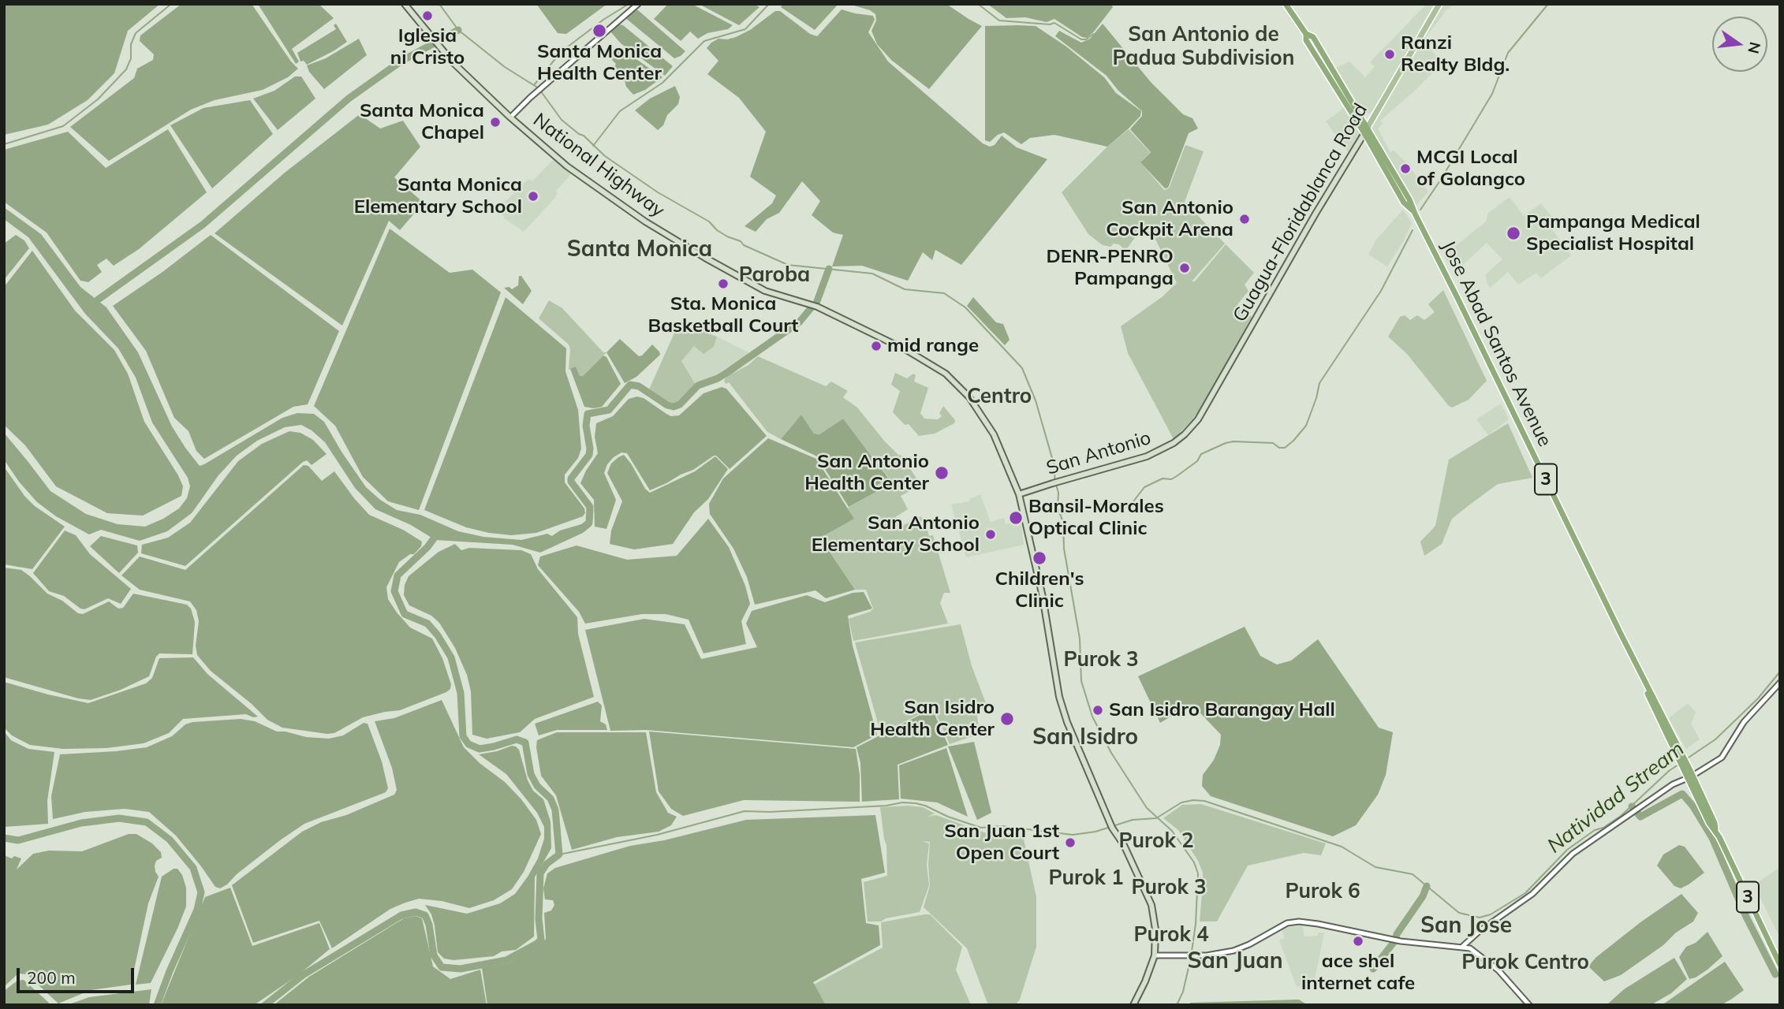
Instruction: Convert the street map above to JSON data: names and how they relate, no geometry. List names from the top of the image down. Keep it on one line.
{"streets":{"highway":["Jose Abad Santos Avenue","3"],"main road":["National Highway","Guagua-Floridablanca Road","San Antonio"]},"crossings":[["National Highway","San Antonio"],["Guagua-Floridablanca Road","Jose Abad Santos Avenue"],["Guagua-Floridablanca Road","San Antonio"]],"districts":["San Antonio de Padua Subdivision","Santa Monica","Paroba","Centro","Purok 3","San Isidro","Purok 2","Purok 1","Purok 3","Purok 6","San Jose","Purok 4","San Juan","Purok Centro"],"water":["Natividad Stream"],"places":["Iglesia ni Cristo","Santa Monica Health Center","Ranzi Realty Bldg.","Santa Monica Chapel","MCGI Local of Golangco","Santa Monica Elementary School","San Antonio Cockpit Arena","Pampanga Medical Specialist Hospital","DENR-PENRO Pampanga","Sta. Monica Basketball Court","mid range","San Antonio Health Center","Bansil-Morales Optical Clinic","San Antonio Elementary School","Children's Clinic","San Isidro Barangay Hall","San Isidro Health Center","San Juan 1st Open Court","ace shel internet cafe"],"scale_bar":"200 m","north":"right"}
